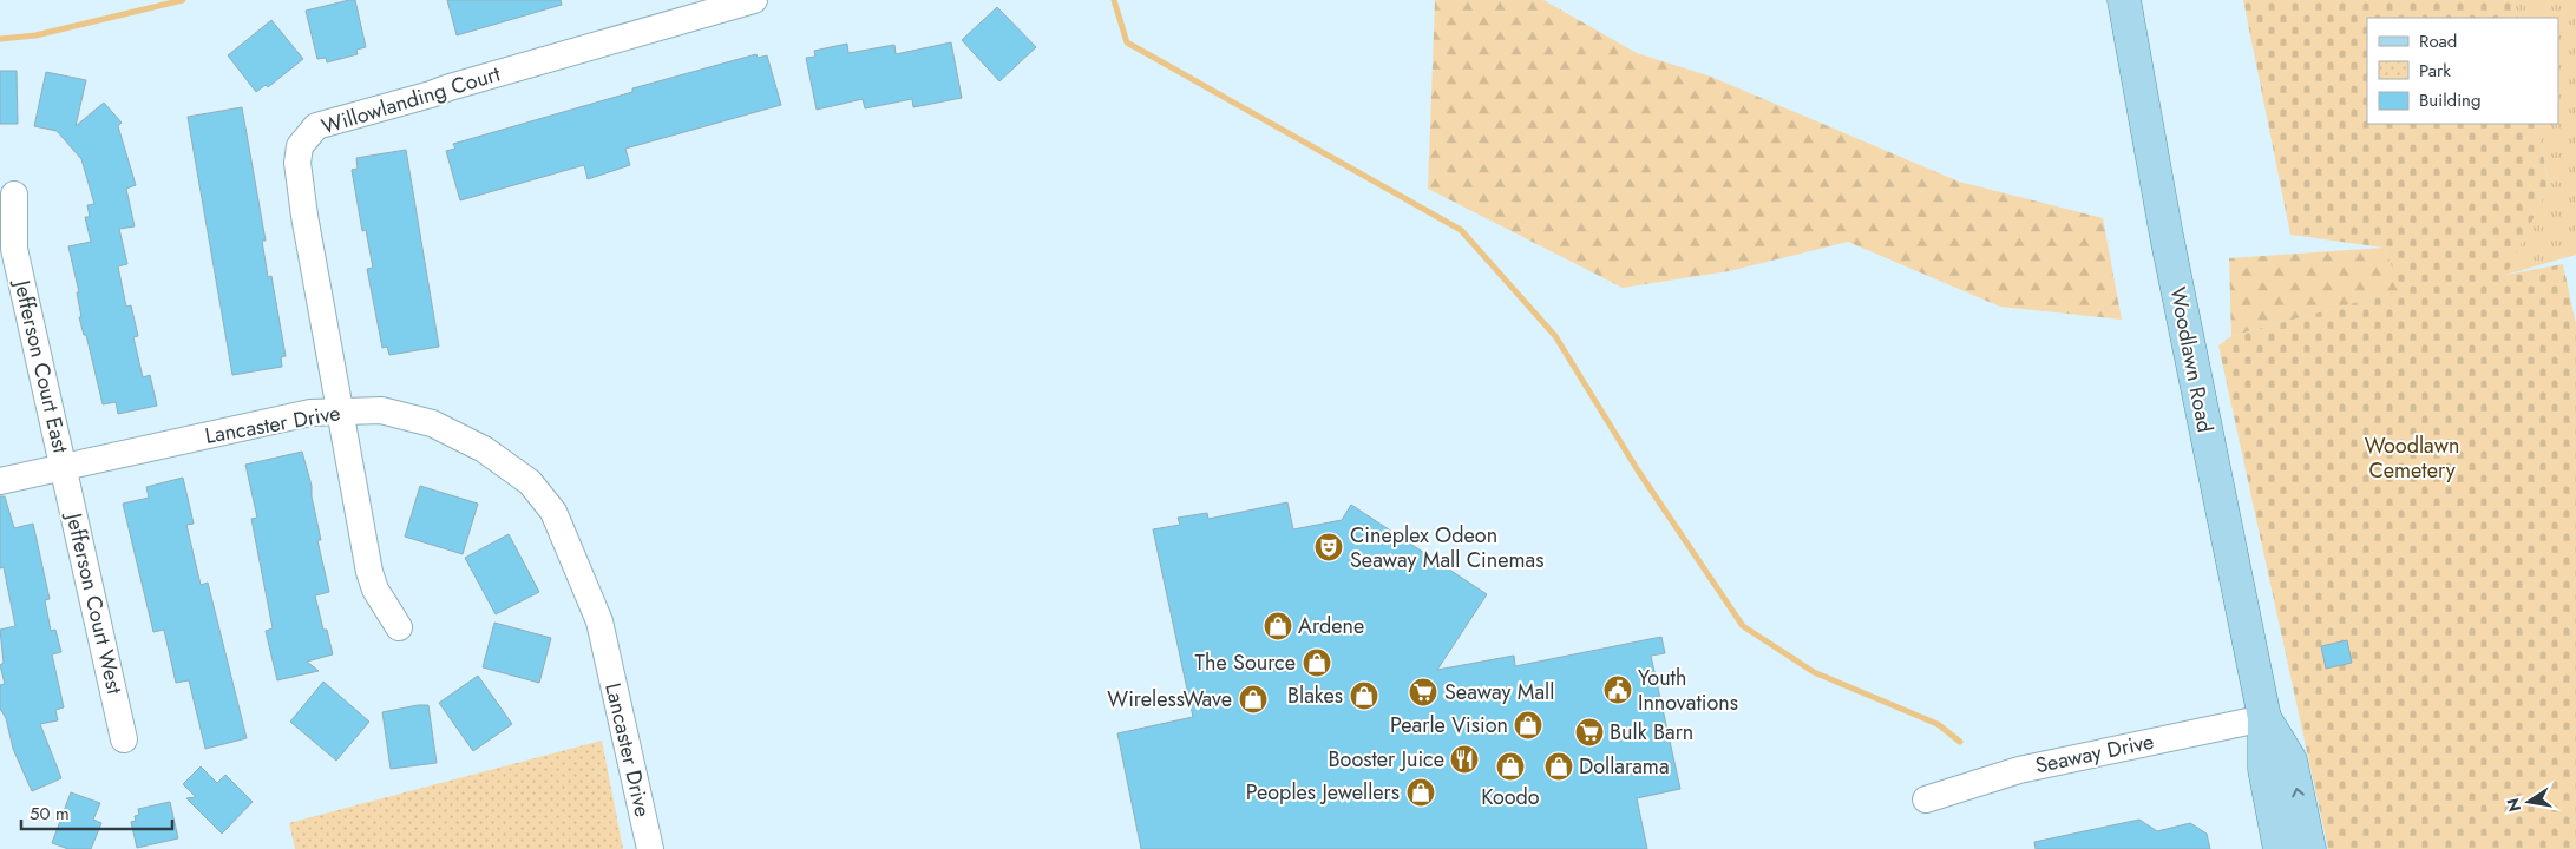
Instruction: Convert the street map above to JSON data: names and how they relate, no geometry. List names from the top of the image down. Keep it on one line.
{"streets":{"main road":["Woodlawn Road"],"street":["Willowlanding Court","Jefferson Court East","Lancaster Drive","Jefferson Court West","Seaway Drive"]},"crossings":[["Willowlanding Court","Lancaster Drive"],["Woodlawn Road","Seaway Drive"],["Jefferson Court East","Lancaster Drive"],["Jefferson Court East","Jefferson Court West"],["Lancaster Drive","Jefferson Court West"]],"parks":["Woodlawn Cemetery"],"places":{"theatre":["Cineplex Odeon Seaway Mall Cinemas"],"shop":["Ardene","The Source","Blakes","WirelessWave","Pearle Vision","Koodo","Dollarama","Peoples Jewellers"],"public building":["Youth Innovations"],"supermarket":["Seaway Mall","Bulk Barn"],"restaurant":["Booster Juice"]},"legend":["Road","Park","Building"],"scale_bar":"50 m","north":"left"}
